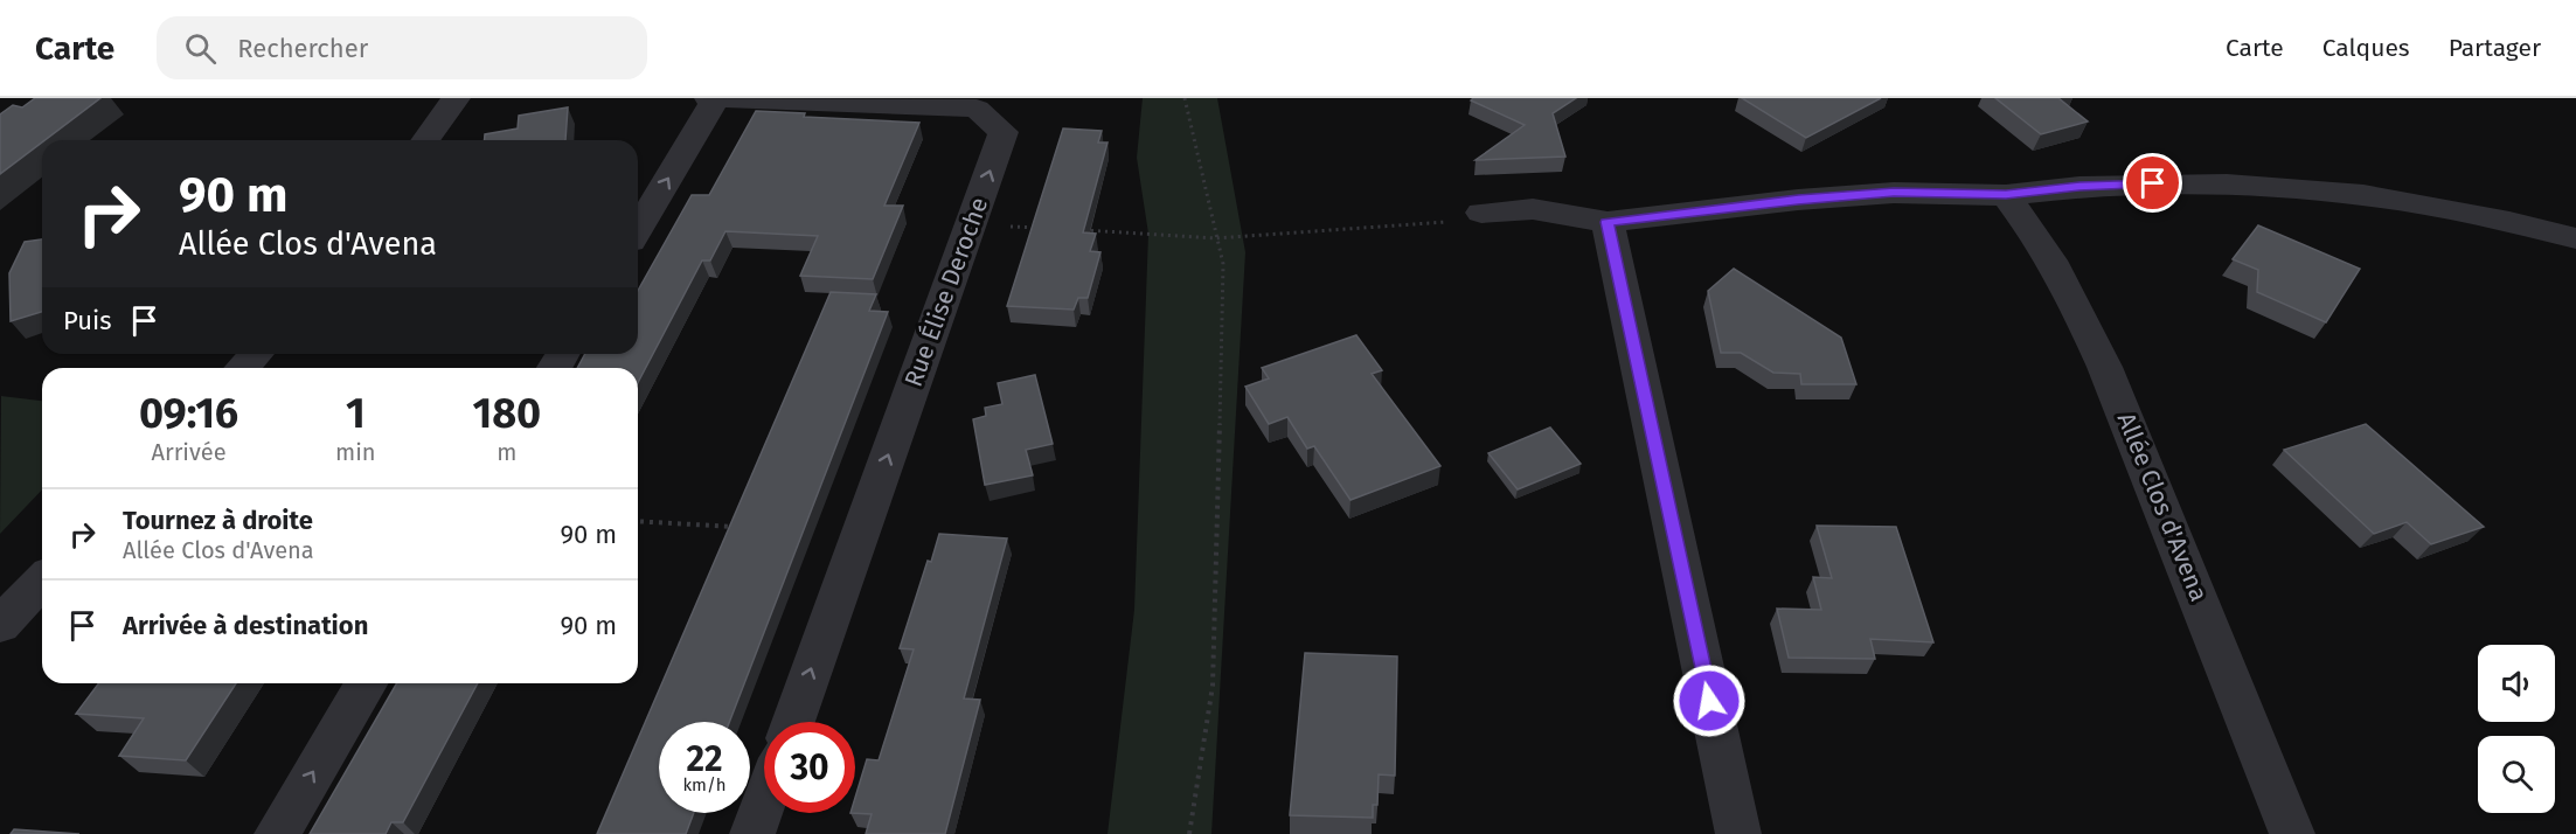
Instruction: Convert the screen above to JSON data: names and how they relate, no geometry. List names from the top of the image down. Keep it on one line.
{"streets":{"street":["Rue Élise Deroche","Allée Clos d'Avena"]},"page":{"header":"Carte","search":"Rechercher","nav":["Carte","Calques","Partager"],"turn":["90 m","Allée Clos d'Avena"],"then":"Puis","eta":["09:16","Arrivée","1","min","180","m"],"list":[{"name":"Tournez à droite","note":"Allée Clos d'Avena","value":"90 m"},{"name":"Arrivée à destination","value":"90 m"}],"speed":"22 km/h","limit":"30"}}
